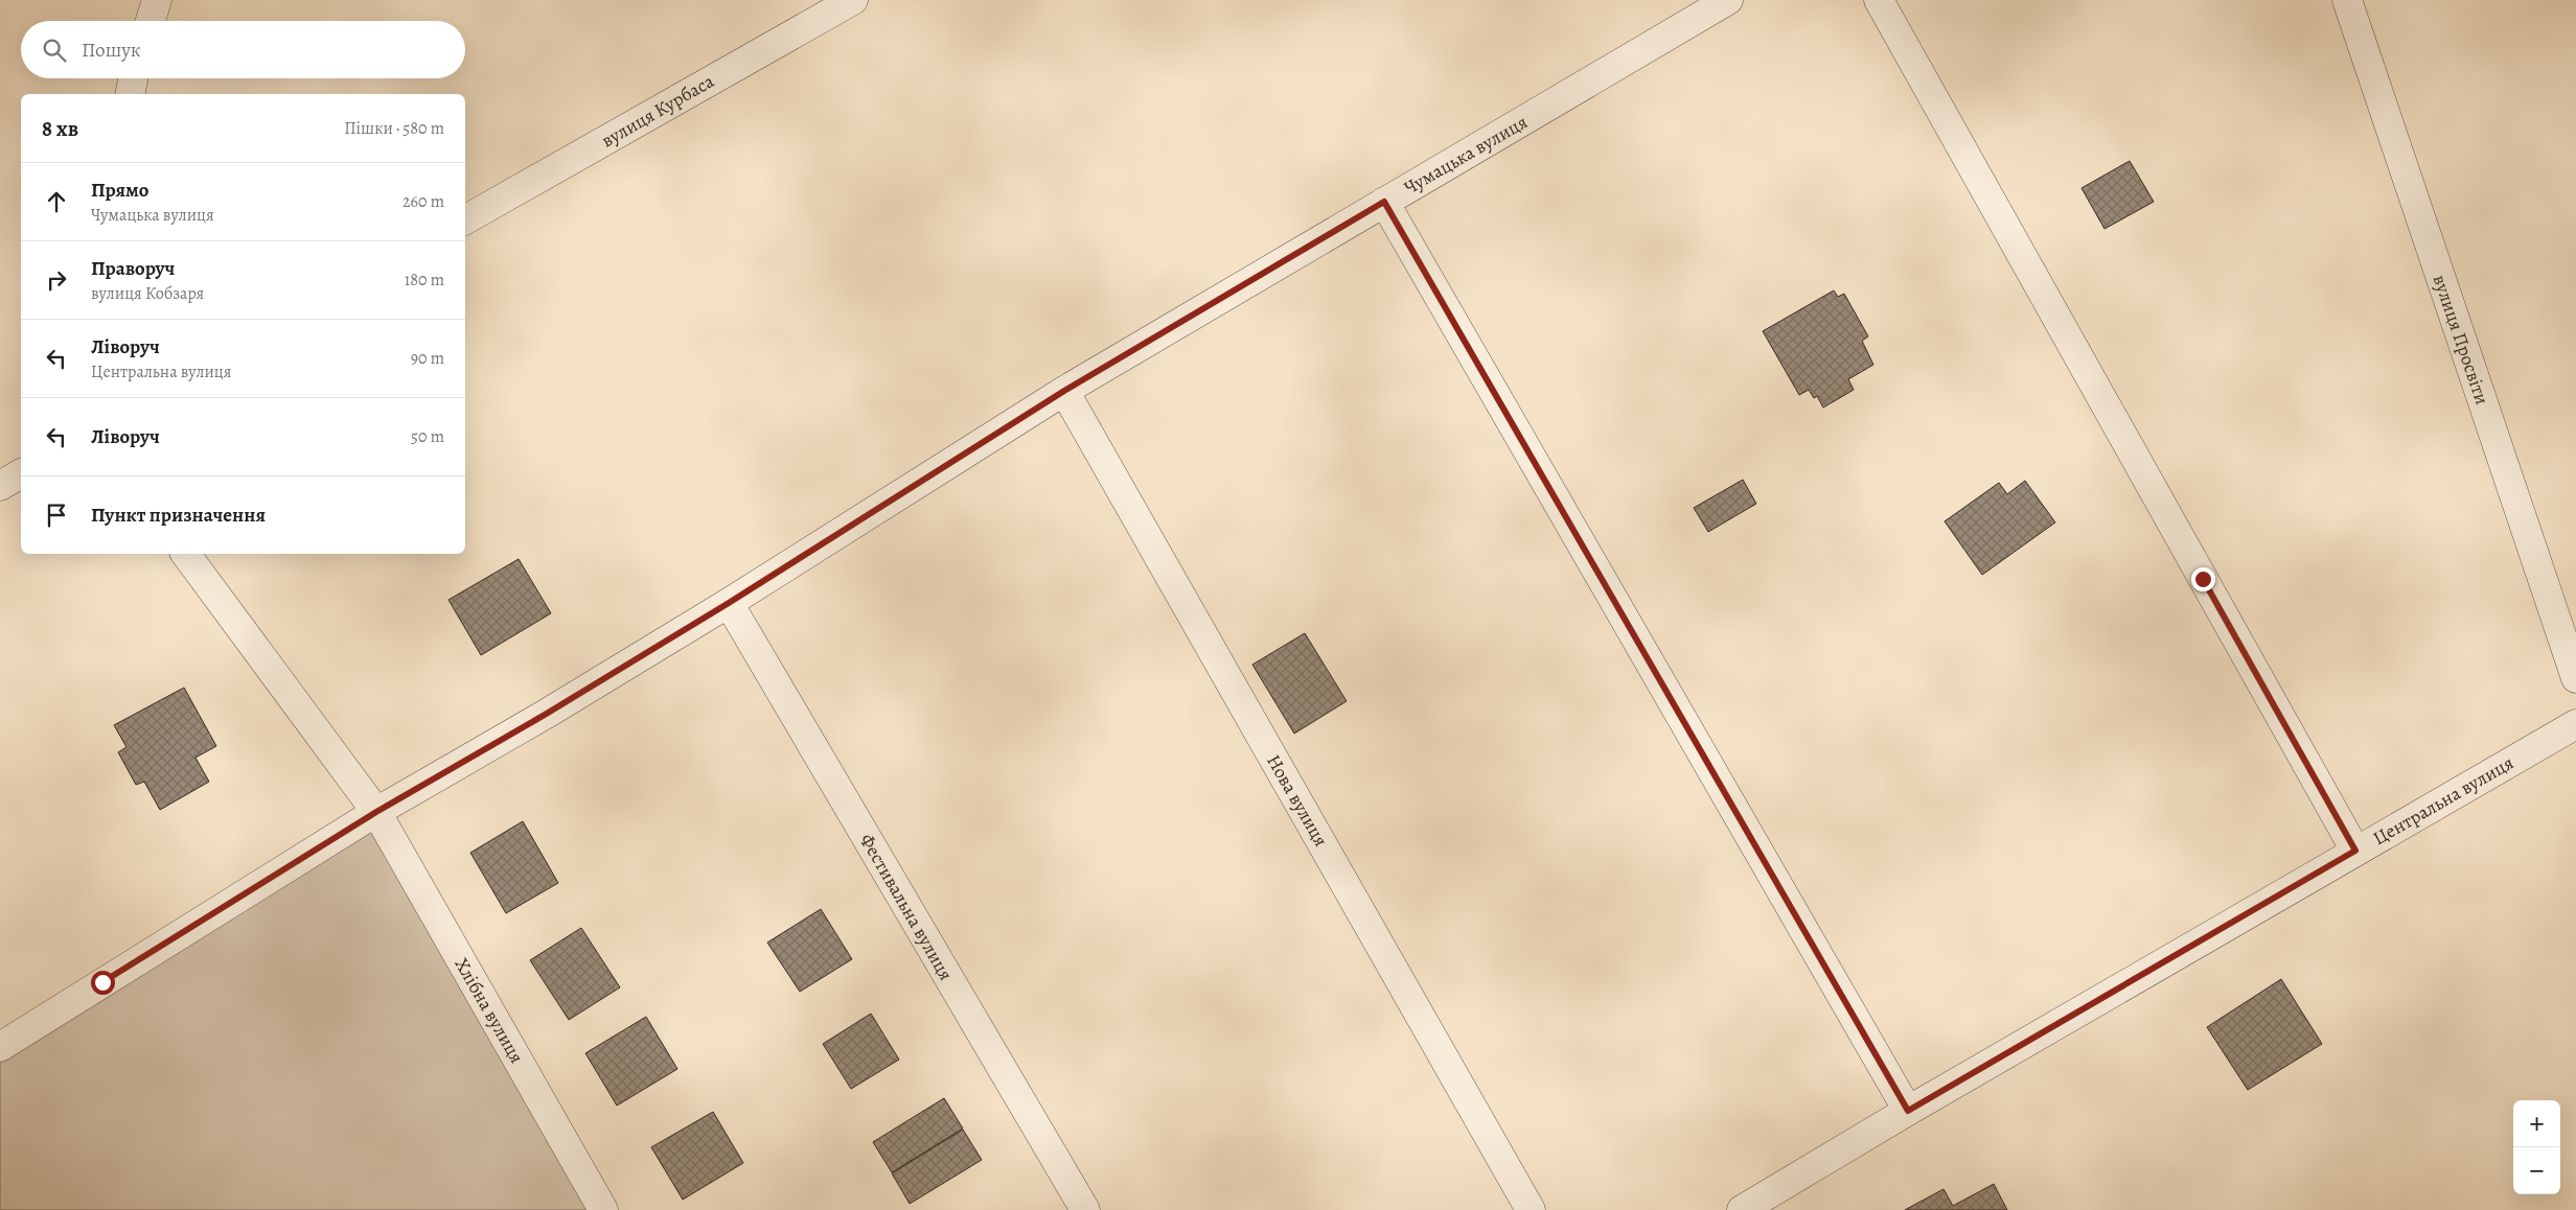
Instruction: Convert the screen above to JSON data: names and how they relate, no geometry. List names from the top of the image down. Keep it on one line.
{"streets":{"street":["вулиця Курбаса","Чумацька вулиця","вулиця Просвіти","Нова вулиця","Центральна вулиця","Фестивальна вулиця","Хлібна вулиця"]},"crossings":[["Чумацька вулиця","Нова вулиця"],["Чумацька вулиця","Фестивальна вулиця"],["Чумацька вулиця","Хлібна вулиця"]],"page":{"search":"Пошук","heading":["8 хв","Пішки · 580 m"],"list":[["Прямо","Чумацька вулиця","260 m"],["Праворуч","вулиця Кобзаря","180 m"],["Ліворуч","Центральна вулиця","90 m"],["Ліворуч","50 m"],"Пункт призначення"],"map_buttons":["+","−"]}}
